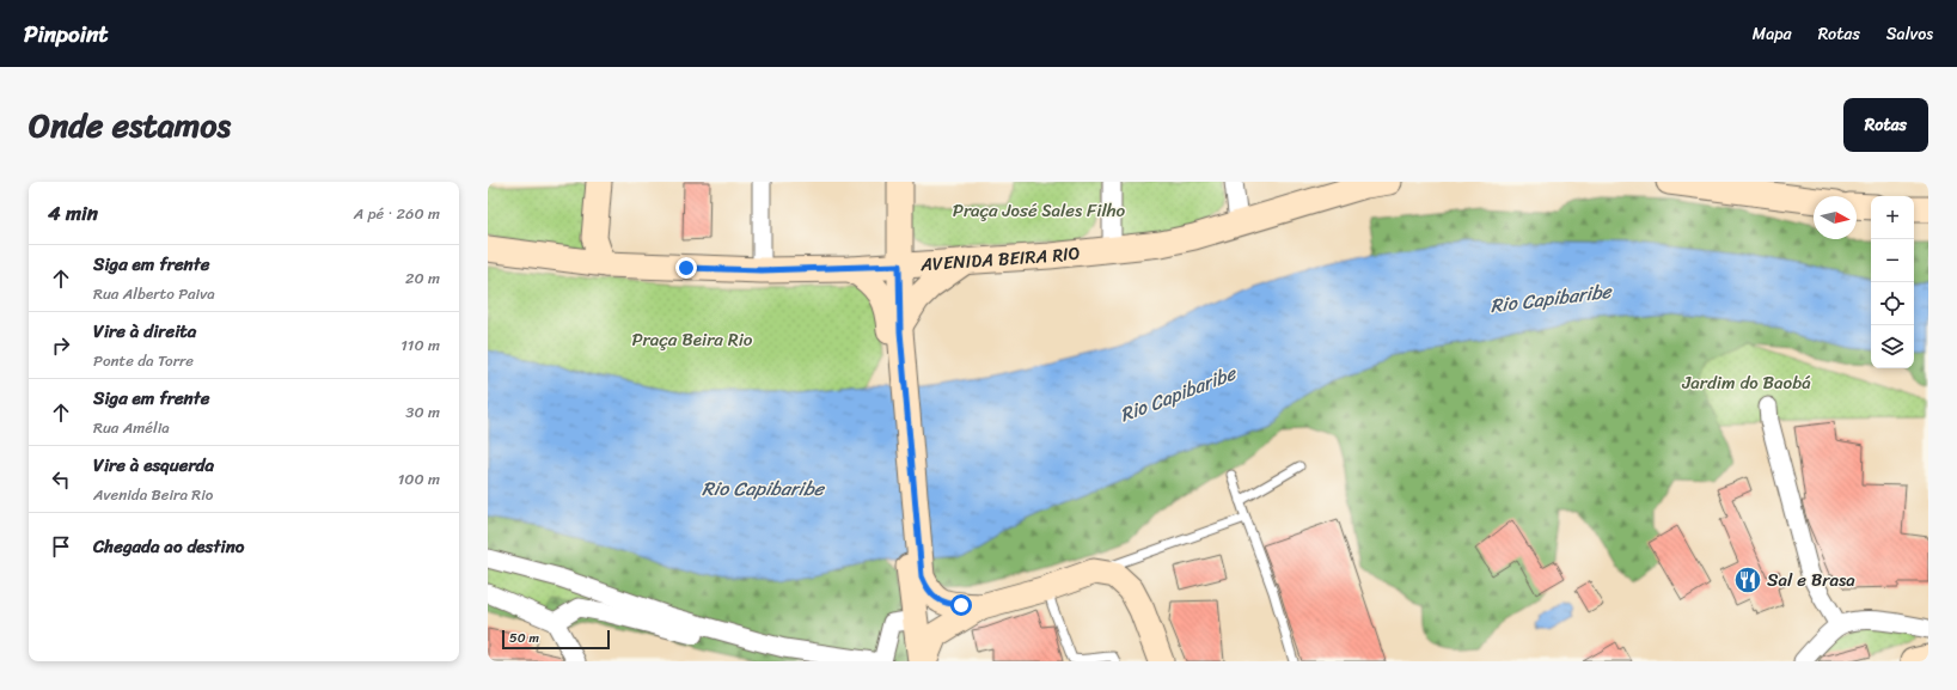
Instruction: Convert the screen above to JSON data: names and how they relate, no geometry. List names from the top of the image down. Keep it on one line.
{"streets":{"main road":["AVENIDA BEIRA RIO"]},"water":["Rio Capibaribe"],"parks":["Praça José Sales Filho","Praça Beira Rio","Jardim do Baobá"],"places":{"restaurant":["Sal e Brasa"]},"scale_bar":"50 m","north":"right","page":{"header":"Pinpoint","nav":["Mapa","Rotas","Salvos"],"title":"Onde estamos","buttons":"Rotas","heading":["4 min","A pé · 260 m"],"map_buttons":["+","−"],"list":[["Siga em frente","Rua Alberto Paiva","20 m"],["Vire à direita","Ponte da Torre","110 m"],["Siga em frente","Rua Amélia","30 m"],["Vire à esquerda","Avenida Beira Rio","100 m"],"Chegada ao destino"],"scale":"50 m"}}
